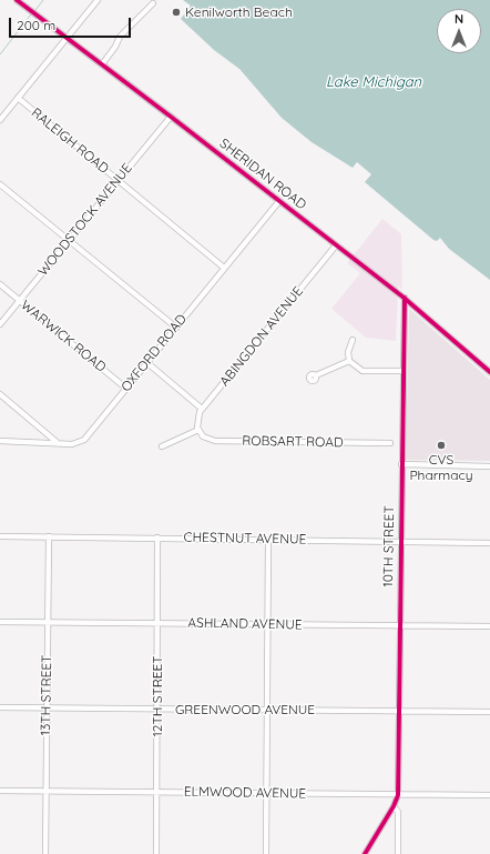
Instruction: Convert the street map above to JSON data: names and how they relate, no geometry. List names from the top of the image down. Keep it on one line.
{"streets":{"street":["RALEIGH ROAD","SHERIDAN ROAD","WOODSTOCK AVENUE","WARWICK ROAD","ABINGDON AVENUE","OXFORD ROAD","ROBSART ROAD","CHESTNUT AVENUE","10TH STREET","ASHLAND AVENUE","13TH STREET","12TH STREET","GREENWOOD AVENUE","ELMWOOD AVENUE"]},"crossings":[["RALEIGH ROAD","WOODSTOCK AVENUE"],["RALEIGH ROAD","OXFORD ROAD"],["SHERIDAN ROAD","WOODSTOCK AVENUE"],["SHERIDAN ROAD","ABINGDON AVENUE"],["SHERIDAN ROAD","OXFORD ROAD"],["SHERIDAN ROAD","10TH STREET"],["WOODSTOCK AVENUE","WARWICK ROAD"],["WARWICK ROAD","OXFORD ROAD"],["CHESTNUT AVENUE","10TH STREET"],["CHESTNUT AVENUE","13TH STREET"],["CHESTNUT AVENUE","12TH STREET"],["10TH STREET","ASHLAND AVENUE"],["10TH STREET","GREENWOOD AVENUE"],["10TH STREET","ELMWOOD AVENUE"],["ASHLAND AVENUE","13TH STREET"],["ASHLAND AVENUE","12TH STREET"],["13TH STREET","GREENWOOD AVENUE"],["13TH STREET","ELMWOOD AVENUE"],["12TH STREET","GREENWOOD AVENUE"],["12TH STREET","ELMWOOD AVENUE"]],"water":["Lake Michigan"],"places":["Kenilworth Beach","CVS Pharmacy"],"scale_bar":"200 m","north":"top"}
